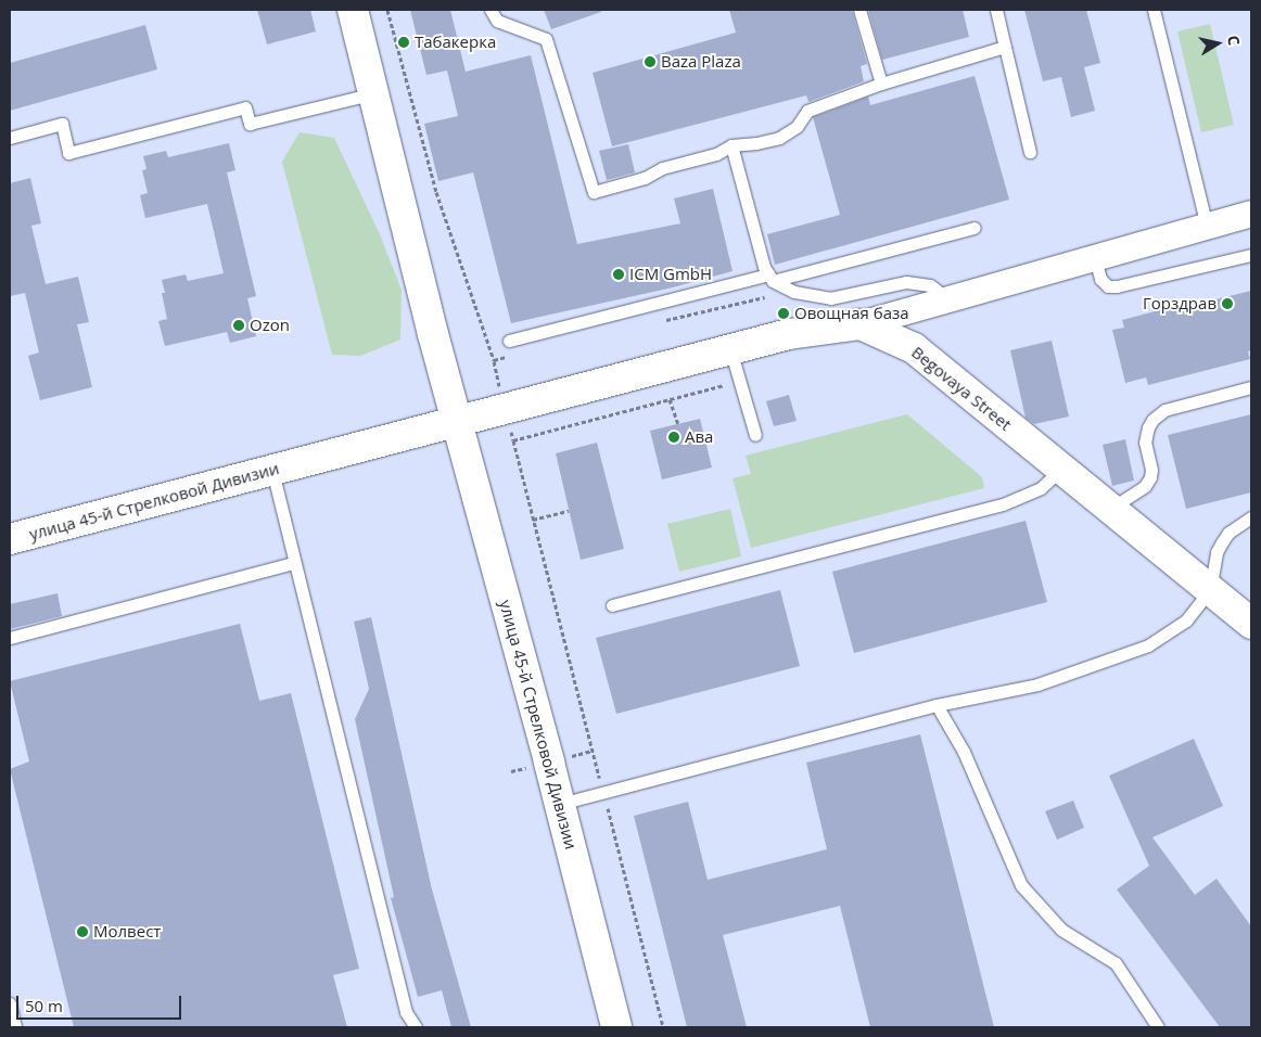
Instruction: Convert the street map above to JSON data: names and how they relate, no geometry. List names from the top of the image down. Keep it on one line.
{"streets":{"street":["Begovaya Street","улица 45-й Стрелковой Дивизии"]},"places":["Табакерка","Baza Plaza","ICM GmbH","Горздрав","Овощная база","Ozon","Ава","Молвест"],"scale_bar":"50 m","north":"right"}
